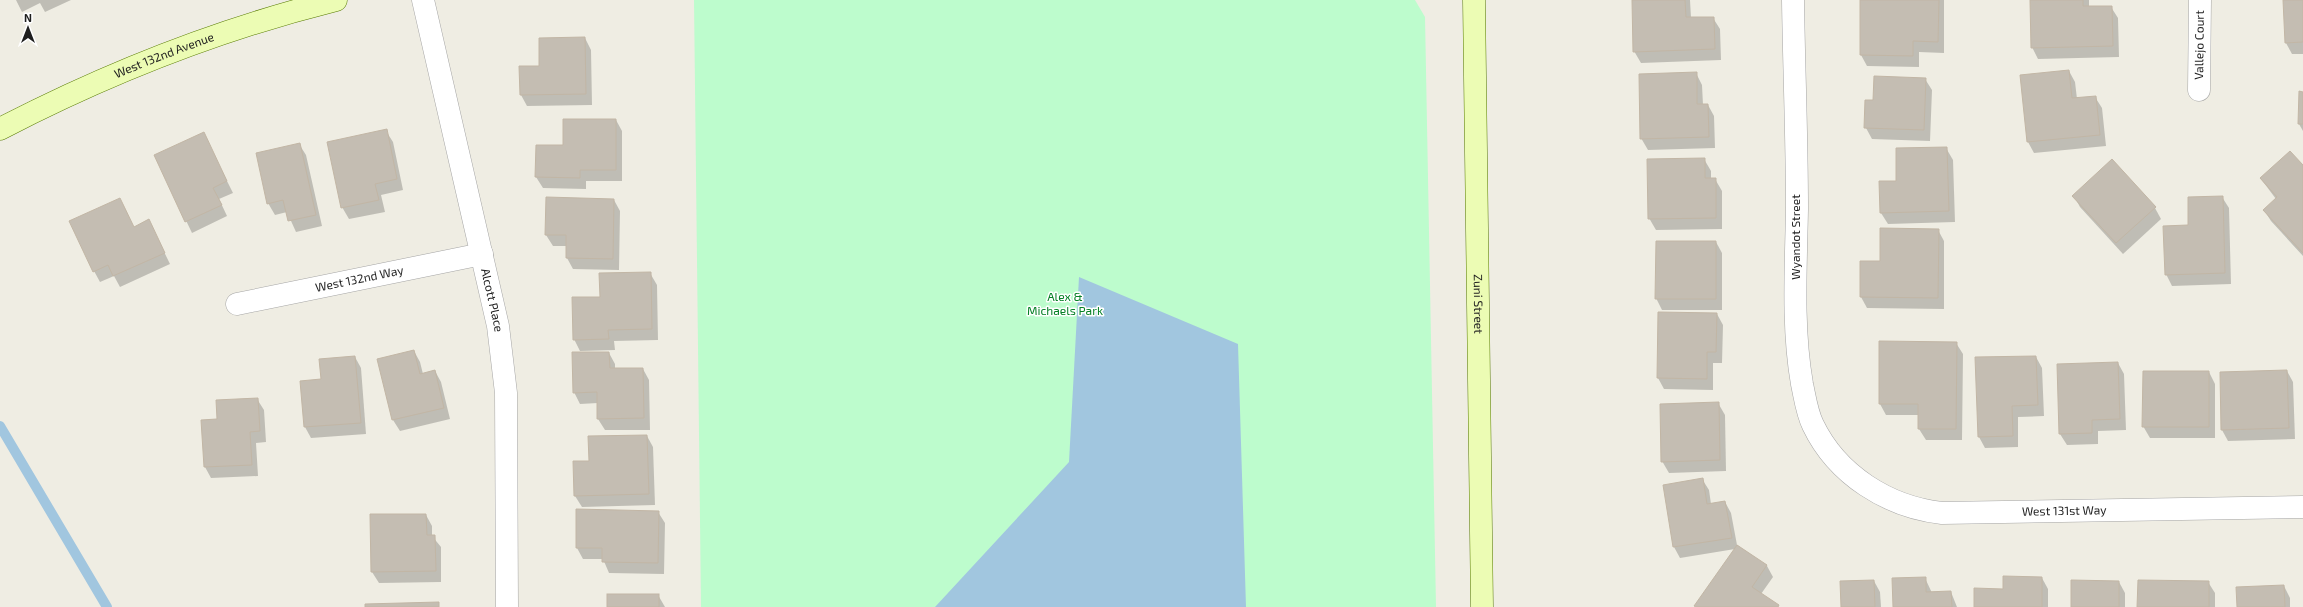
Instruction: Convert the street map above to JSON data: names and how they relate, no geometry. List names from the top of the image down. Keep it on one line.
{"streets":{"main road":["West 132nd Avenue","Zuni Street"],"street":["Vallejo Court","Wyandot Street","West 132nd Way","Alcott Place","West 131st Way"]},"crossings":[["Wyandot Street","West 131st Way"],["West 132nd Way","Alcott Place"]],"parks":["Alex & Michaels Park"],"north":"top"}
